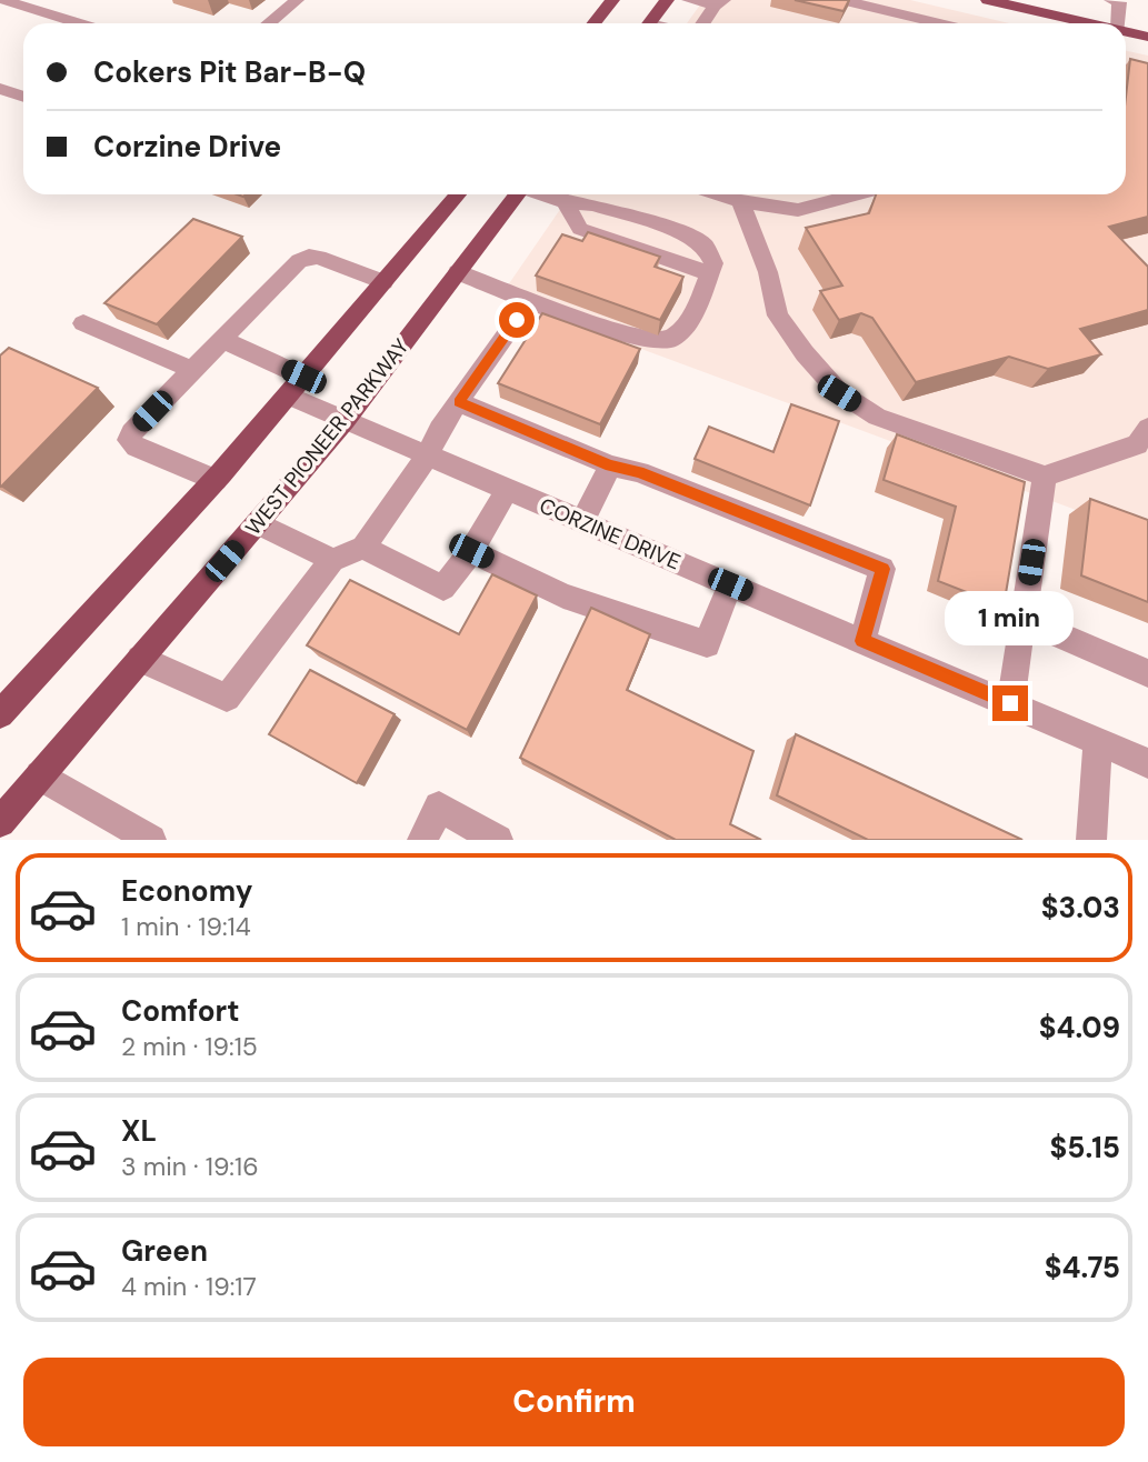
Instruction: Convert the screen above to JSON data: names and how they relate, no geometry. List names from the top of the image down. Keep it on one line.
{"streets":{"main road":["WEST PIONEER PARKWAY"],"street":["CORZINE DRIVE"]},"crossings":[["WEST PIONEER PARKWAY","CORZINE DRIVE"]],"page":{"banner":["Cokers Pit Bar-B-Q","Corzine Drive"],"bubble":"1 min","list":[{"name":"Economy","note":"1 min · 19:14","value":"$3.03"},{"name":"Comfort","note":"2 min · 19:15","value":"$4.09"},{"name":"XL","note":"3 min · 19:16","value":"$5.15"},{"name":"Green","note":"4 min · 19:17","value":"$4.75"}],"buttons":"Confirm"}}
